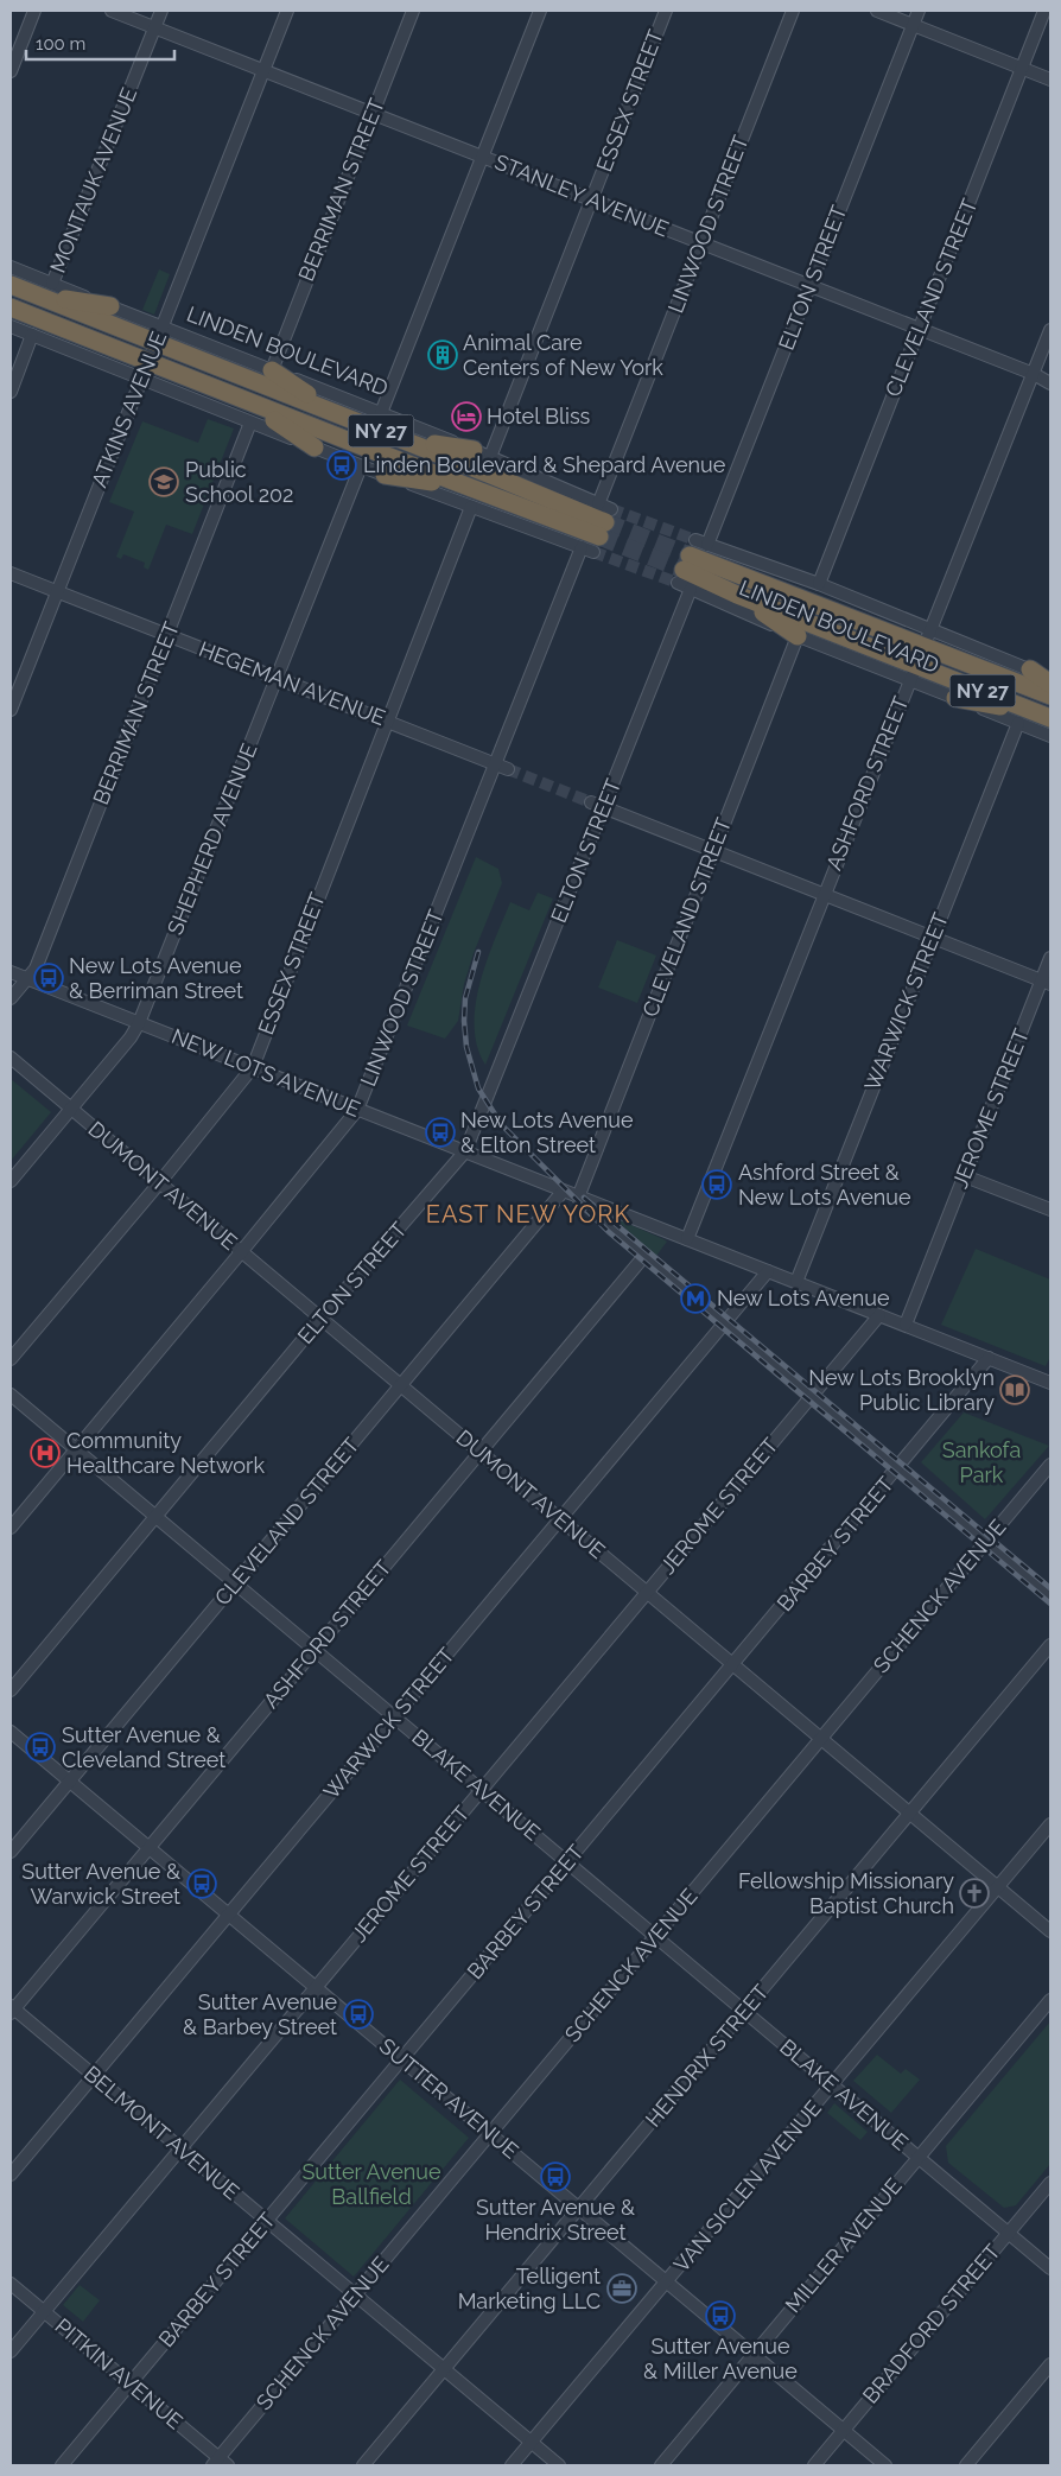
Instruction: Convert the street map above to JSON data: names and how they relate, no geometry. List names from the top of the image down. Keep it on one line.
{"streets":{"highway":["LINDEN BOULEVARD","NY 27"],"street":["ESSEX STREET","MONTAUK AVENUE","BERRIMAN STREET","STANLEY AVENUE","LINWOOD STREET","ELTON STREET","CLEVELAND STREET","ATKINS AVENUE","HEGEMAN AVENUE","ASHFORD STREET","SHEPHERD AVENUE","WARWICK STREET","NEW LOTS AVENUE","JEROME STREET","DUMONT AVENUE","BARBEY STREET","SCHENCK AVENUE","BLAKE AVENUE","HENDRIX STREET","SUTTER AVENUE","BELMONT AVENUE","VAN SICLEN AVENUE","MILLER AVENUE","BRADFORD STREET","PITKIN AVENUE"]},"crossings":[["ESSEX STREET","STANLEY AVENUE"],["ESSEX STREET","LINDEN BOULEVARD"],["ESSEX STREET","HEGEMAN AVENUE"],["ESSEX STREET","NEW LOTS AVENUE"],["ESSEX STREET","DUMONT AVENUE"],["MONTAUK AVENUE","STANLEY AVENUE"],["MONTAUK AVENUE","LINDEN BOULEVARD"],["BERRIMAN STREET","STANLEY AVENUE"],["BERRIMAN STREET","LINDEN BOULEVARD"],["BERRIMAN STREET","HEGEMAN AVENUE"],["BERRIMAN STREET","NEW LOTS AVENUE"],["STANLEY AVENUE","LINWOOD STREET"],["STANLEY AVENUE","ELTON STREET"],["STANLEY AVENUE","CLEVELAND STREET"],["STANLEY AVENUE","ATKINS AVENUE"],["STANLEY AVENUE","ASHFORD STREET"],["LINWOOD STREET","LINDEN BOULEVARD"],["LINWOOD STREET","HEGEMAN AVENUE"],["LINWOOD STREET","NEW LOTS AVENUE"],["LINWOOD STREET","DUMONT AVENUE"],["LINWOOD STREET","BLAKE AVENUE"],["ELTON STREET","LINDEN BOULEVARD"],["ELTON STREET","NEW LOTS AVENUE"],["ELTON STREET","DUMONT AVENUE"],["ELTON STREET","BLAKE AVENUE"],["CLEVELAND STREET","LINDEN BOULEVARD"],["CLEVELAND STREET","NEW LOTS AVENUE"],["CLEVELAND STREET","DUMONT AVENUE"],["CLEVELAND STREET","BLAKE AVENUE"],["CLEVELAND STREET","SUTTER AVENUE"],["LINDEN BOULEVARD","ATKINS AVENUE"],["LINDEN BOULEVARD","NY 27"],["LINDEN BOULEVARD","ASHFORD STREET"],["LINDEN BOULEVARD","WARWICK STREET"],["ATKINS AVENUE","NY 27"],["ATKINS AVENUE","HEGEMAN AVENUE"],["HEGEMAN AVENUE","SHEPHERD AVENUE"],["ASHFORD STREET","NEW LOTS AVENUE"],["ASHFORD STREET","DUMONT AVENUE"],["ASHFORD STREET","BLAKE AVENUE"],["ASHFORD STREET","SUTTER AVENUE"],["ASHFORD STREET","BELMONT AVENUE"],["SHEPHERD AVENUE","NEW LOTS AVENUE"],["SHEPHERD AVENUE","DUMONT AVENUE"],["WARWICK STREET","NEW LOTS AVENUE"],["WARWICK STREET","DUMONT AVENUE"],["WARWICK STREET","BLAKE AVENUE"],["WARWICK STREET","SUTTER AVENUE"],["WARWICK STREET","BELMONT AVENUE"],["NEW LOTS AVENUE","JEROME STREET"],["NEW LOTS AVENUE","BARBEY STREET"],["JEROME STREET","DUMONT AVENUE"],["JEROME STREET","BLAKE AVENUE"],["JEROME STREET","SUTTER AVENUE"],["JEROME STREET","BELMONT AVENUE"],["JEROME STREET","PITKIN AVENUE"],["DUMONT AVENUE","BARBEY STREET"],["DUMONT AVENUE","SCHENCK AVENUE"],["DUMONT AVENUE","HENDRIX STREET"],["DUMONT AVENUE","VAN SICLEN AVENUE"],["BARBEY STREET","BLAKE AVENUE"],["BARBEY STREET","SUTTER AVENUE"],["BARBEY STREET","BELMONT AVENUE"],["BARBEY STREET","PITKIN AVENUE"],["SCHENCK AVENUE","BLAKE AVENUE"],["SCHENCK AVENUE","SUTTER AVENUE"],["SCHENCK AVENUE","BELMONT AVENUE"],["SCHENCK AVENUE","PITKIN AVENUE"],["BLAKE AVENUE","HENDRIX STREET"],["BLAKE AVENUE","VAN SICLEN AVENUE"],["BLAKE AVENUE","MILLER AVENUE"],["BLAKE AVENUE","BRADFORD STREET"],["HENDRIX STREET","SUTTER AVENUE"],["HENDRIX STREET","BELMONT AVENUE"],["SUTTER AVENUE","VAN SICLEN AVENUE"],["SUTTER AVENUE","MILLER AVENUE"],["SUTTER AVENUE","BRADFORD STREET"],["BELMONT AVENUE","VAN SICLEN AVENUE"]],"districts":["EAST NEW YORK"],"parks":["Sankofa Park","Sutter Avenue Ballfield"],"places":{"building":["Animal Care Centers of New York"],"hotel":["Hotel Bliss"],"bus stop":["Linden Boulevard & Shepard Avenue","New Lots Avenue & Berriman Street","New Lots Avenue & Elton Street","Ashford Street & New Lots Avenue","Sutter Avenue & Cleveland Street","Sutter Avenue & Warwick Street","Sutter Avenue & Barbey Street","Sutter Avenue & Hendrix Street","Sutter Avenue & Miller Avenue"],"school or university":["Public School 202"],"metro station":["New Lots Avenue"],"library":["New Lots Brooklyn Public Library"],"hospital":["Community Healthcare Network"],"church":["Fellowship Missionary Baptist Church"],"office":["Telligent Marketing LLC"]},"scale_bar":"100 m"}
